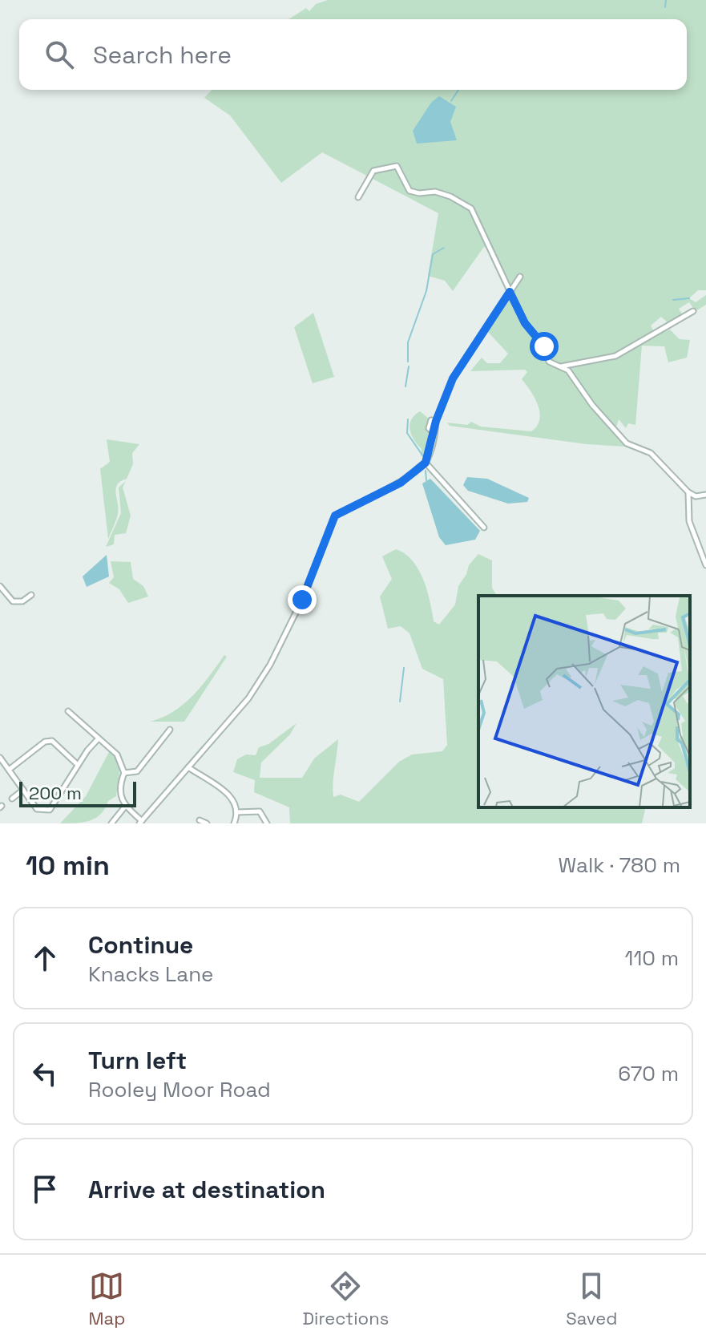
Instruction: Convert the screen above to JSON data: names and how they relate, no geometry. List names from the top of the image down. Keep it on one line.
{"scale_bar":"200 m","page":{"search":"Search here","scale":"200 m","heading":["10 min","Walk · 780 m"],"list":[["Continue","Knacks Lane","110 m"],["Turn left","Rooley Moor Road","670 m"],"Arrive at destination"],"nav":["Map","Directions","Saved"]}}
